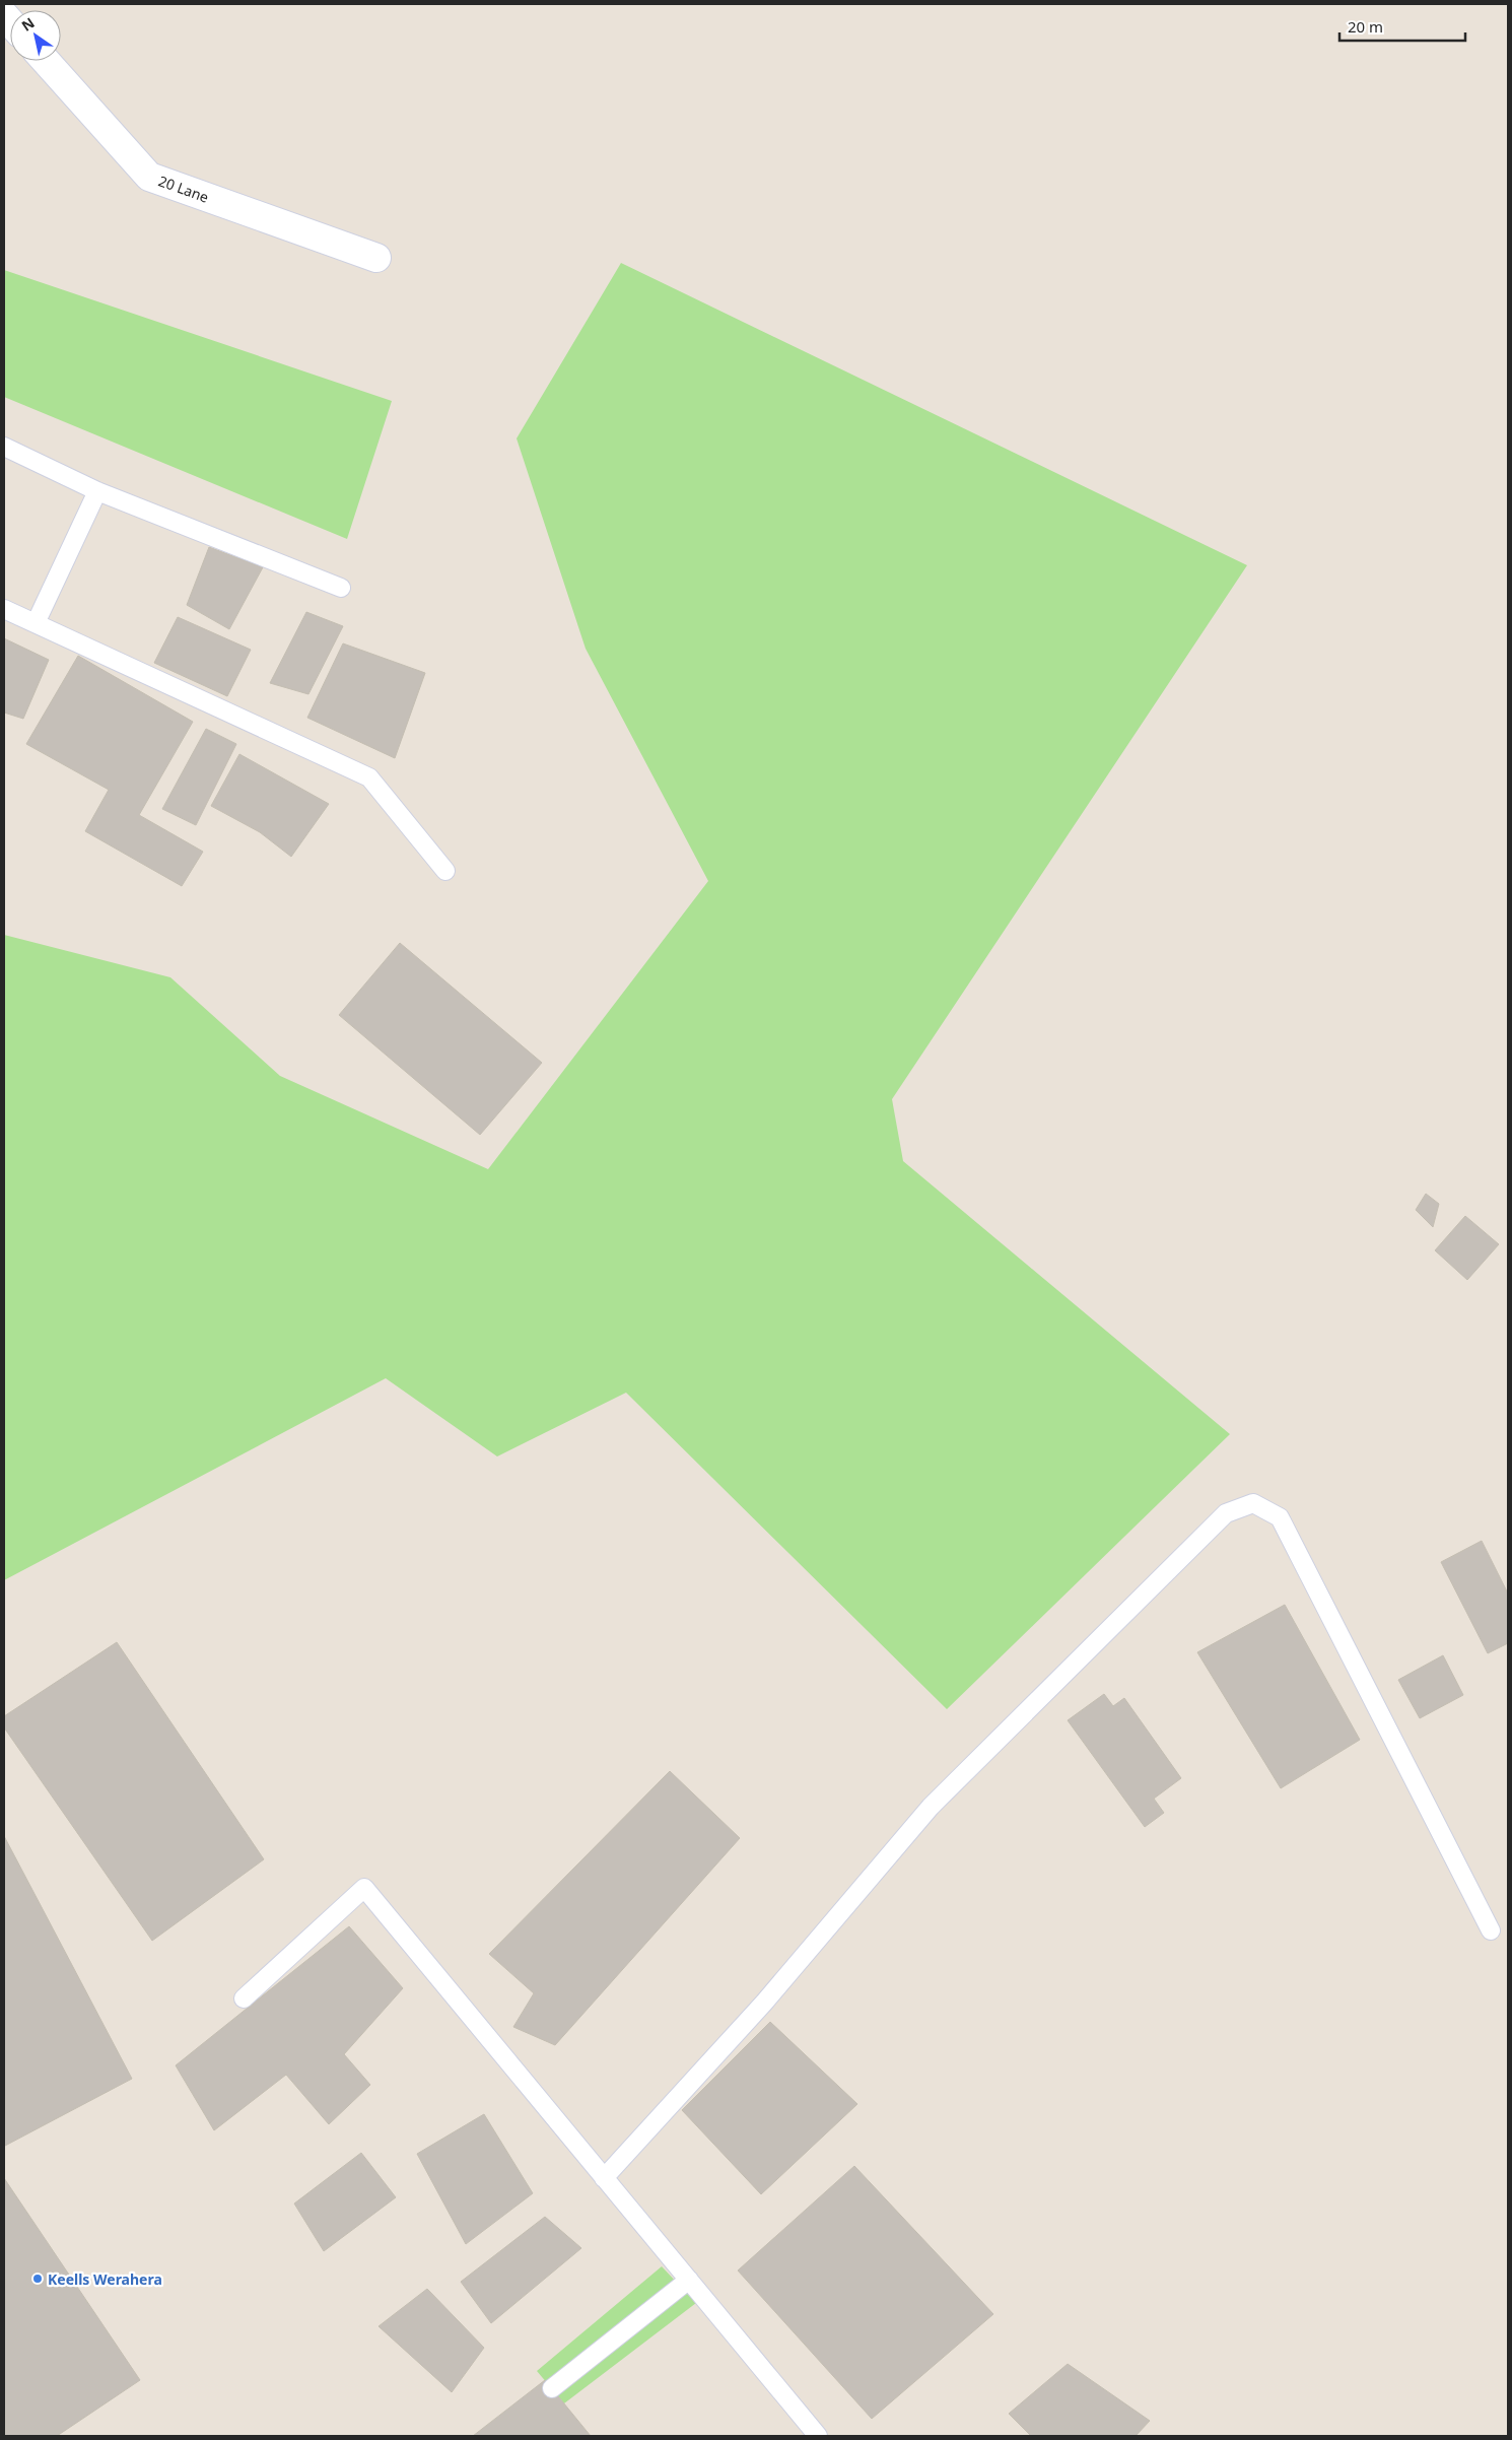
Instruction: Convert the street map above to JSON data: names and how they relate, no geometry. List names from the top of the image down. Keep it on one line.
{"streets":{"street":["20 Lane"]},"places":["Keells Werahera"],"scale_bar":"20 m","north":"top left"}
